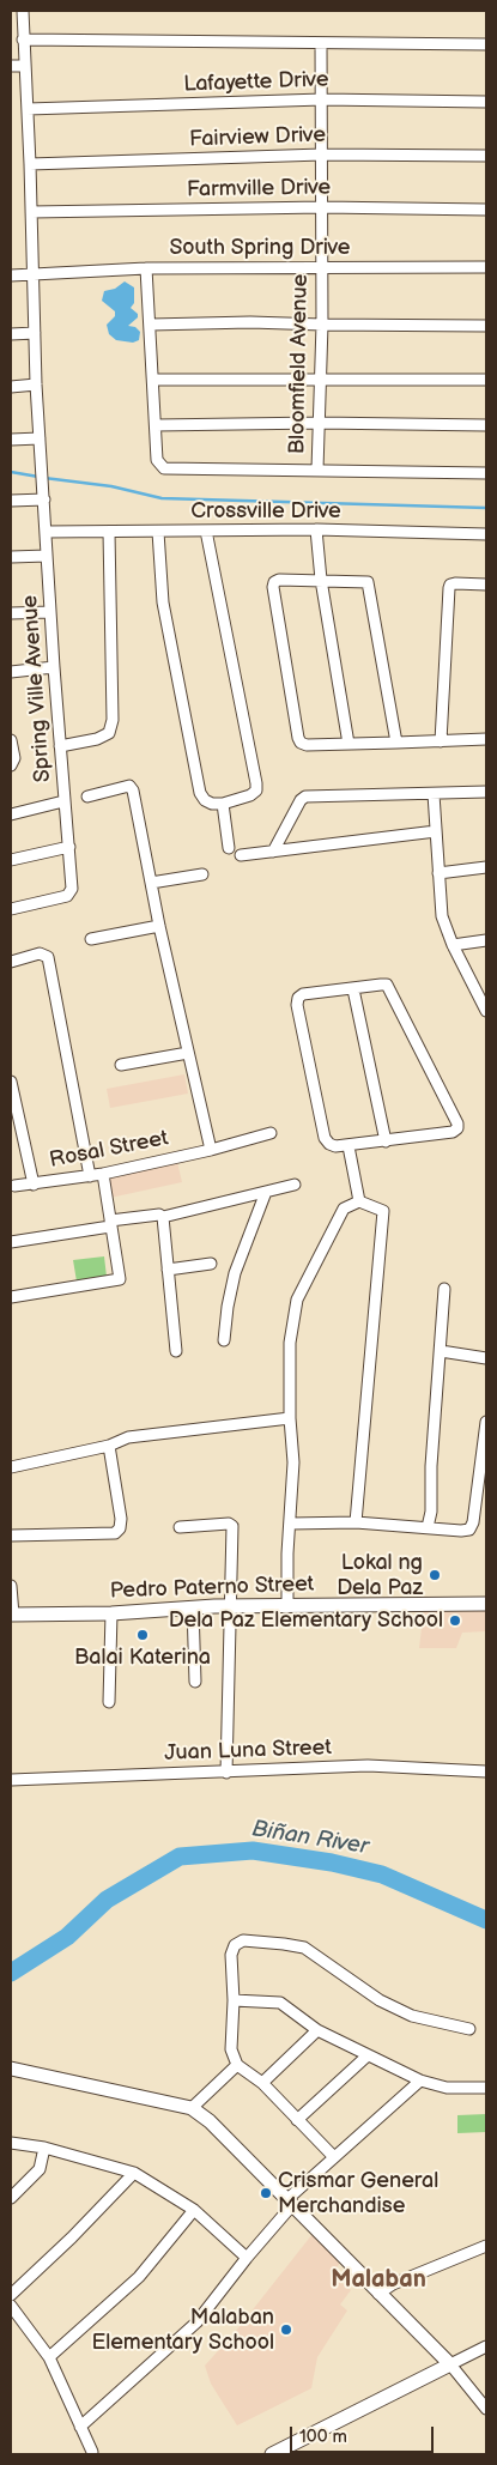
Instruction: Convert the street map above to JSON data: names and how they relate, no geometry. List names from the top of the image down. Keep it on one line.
{"streets":{"street":["Lafayette Drive","Fairview Drive","Farmville Drive","South Spring Drive","Bloomfield Avenue","Crossville Drive","Spring Ville Avenue","Rosal Street","Pedro Paterno Street","Juan Luna Street"]},"crossings":[["Lafayette Drive","Bloomfield Avenue"],["Lafayette Drive","Spring Ville Avenue"],["Fairview Drive","Bloomfield Avenue"],["Fairview Drive","Spring Ville Avenue"],["Farmville Drive","Bloomfield Avenue"],["Farmville Drive","Spring Ville Avenue"],["South Spring Drive","Bloomfield Avenue"],["South Spring Drive","Spring Ville Avenue"],["Crossville Drive","Spring Ville Avenue"]],"districts":["Malaban"],"water":["Biñan River"],"places":["Lokal ng Dela Paz","Dela Paz Elementary School","Balai Katerina","Crismar General Merchandise","Malaban Elementary School"],"scale_bar":"100 m"}
